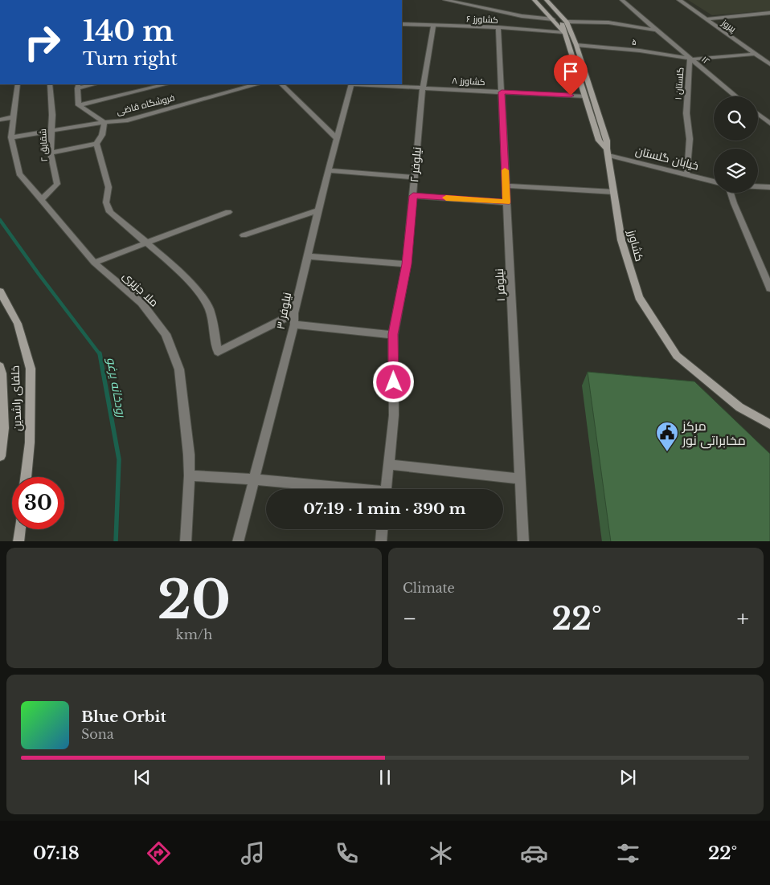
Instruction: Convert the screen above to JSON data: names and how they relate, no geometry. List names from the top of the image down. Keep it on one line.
{"streets":{"main road":["کشاورز","خلفای راشدین"],"street":["کشاورز ۶","پیروز","۵","۱۲","کشاورز ۸","گلستان ۱","فروشگاه قاضی","شقایق ۲","خیابان گلستان","نیلوفر ۲","نیلوفر ۱","ملا جزیری","نیلوفر ۳"]},"crossings":[["کشاورز ۶","نیلوفر ۲"],["کشاورز ۶","نیلوفر ۱"],["پیروز","گلستان ۱"],["۵","۱۲"],["۵","گلستان ۱"],["۵","کشاورز"],["۱۲","گلستان ۱"],["کشاورز ۸","نیلوفر ۲"],["کشاورز ۸","نیلوفر ۱"],["گلستان ۱","خیابان گلستان"],["فروشگاه قاضی","شقایق ۲"],["فروشگاه قاضی","ملا جزیری"],["شقایق ۲","ملا جزیری"],["خیابان گلستان","کشاورز"]],"water":["رودخانه یرغو"],"places":{"public building":["مرکز مخابراتی نور"]},"page":{"turn":["140 m","Turn right"],"limit":"30","trip":"07:19 · 1 min · 390 m","tile":[["20","km/h"],"Climate"],"heat":["−","22°","+"],"song":["Blue Orbit","Sona"],"tabs":["07:18","22°"]}}
